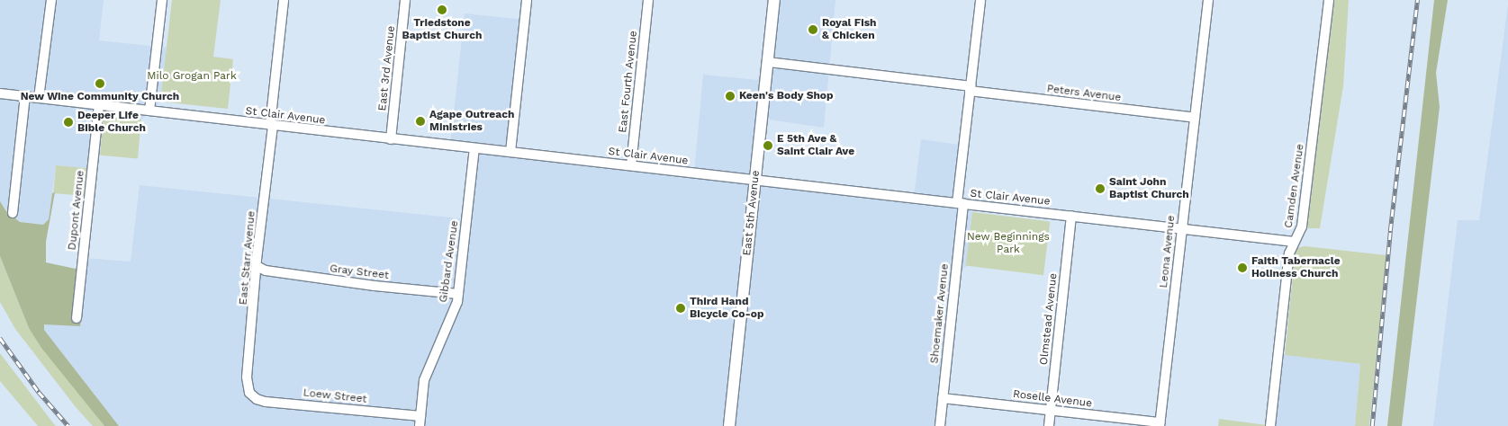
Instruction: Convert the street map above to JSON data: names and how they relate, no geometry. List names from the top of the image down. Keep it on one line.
{"streets":{"main road":["East 5th Avenue"],"street":["East 3rd Avenue","East Fourth Avenue","Peters Avenue","St Clair Avenue","Camden Avenue","Dupont Avenue","Leona Avenue","East Starr Avenue","Gibbard Avenue","Gray Street","Shoemaker Avenue","Olmstead Avenue","Loew Street","Roselle Avenue"]},"crossings":[["East 3rd Avenue","St Clair Avenue"],["East Fourth Avenue","St Clair Avenue"],["Peters Avenue","East 5th Avenue"],["Peters Avenue","Leona Avenue"],["Peters Avenue","Shoemaker Avenue"],["St Clair Avenue","Camden Avenue"],["St Clair Avenue","Dupont Avenue"],["St Clair Avenue","East 5th Avenue"],["St Clair Avenue","Leona Avenue"],["St Clair Avenue","East Starr Avenue"],["St Clair Avenue","Gibbard Avenue"],["St Clair Avenue","Shoemaker Avenue"],["St Clair Avenue","Olmstead Avenue"],["Leona Avenue","Roselle Avenue"],["East Starr Avenue","Gray Street"],["East Starr Avenue","Loew Street"],["Gibbard Avenue","Gray Street"],["Gibbard Avenue","Loew Street"],["Shoemaker Avenue","Roselle Avenue"],["Olmstead Avenue","Roselle Avenue"]],"parks":["Milo Grogan Park","New Beginnings Park"],"places":["Triedstone Baptist Church","Royal Fish & Chicken","New Wine Community Church","Keen's Body Shop","Agape Outreach Ministries","Deeper Life Bible Church","E 5th Ave & Saint Clair Ave","Saint John Baptist Church","Faith Tabernacle Holiness Church","Third Hand Bicycle Co-op"]}
